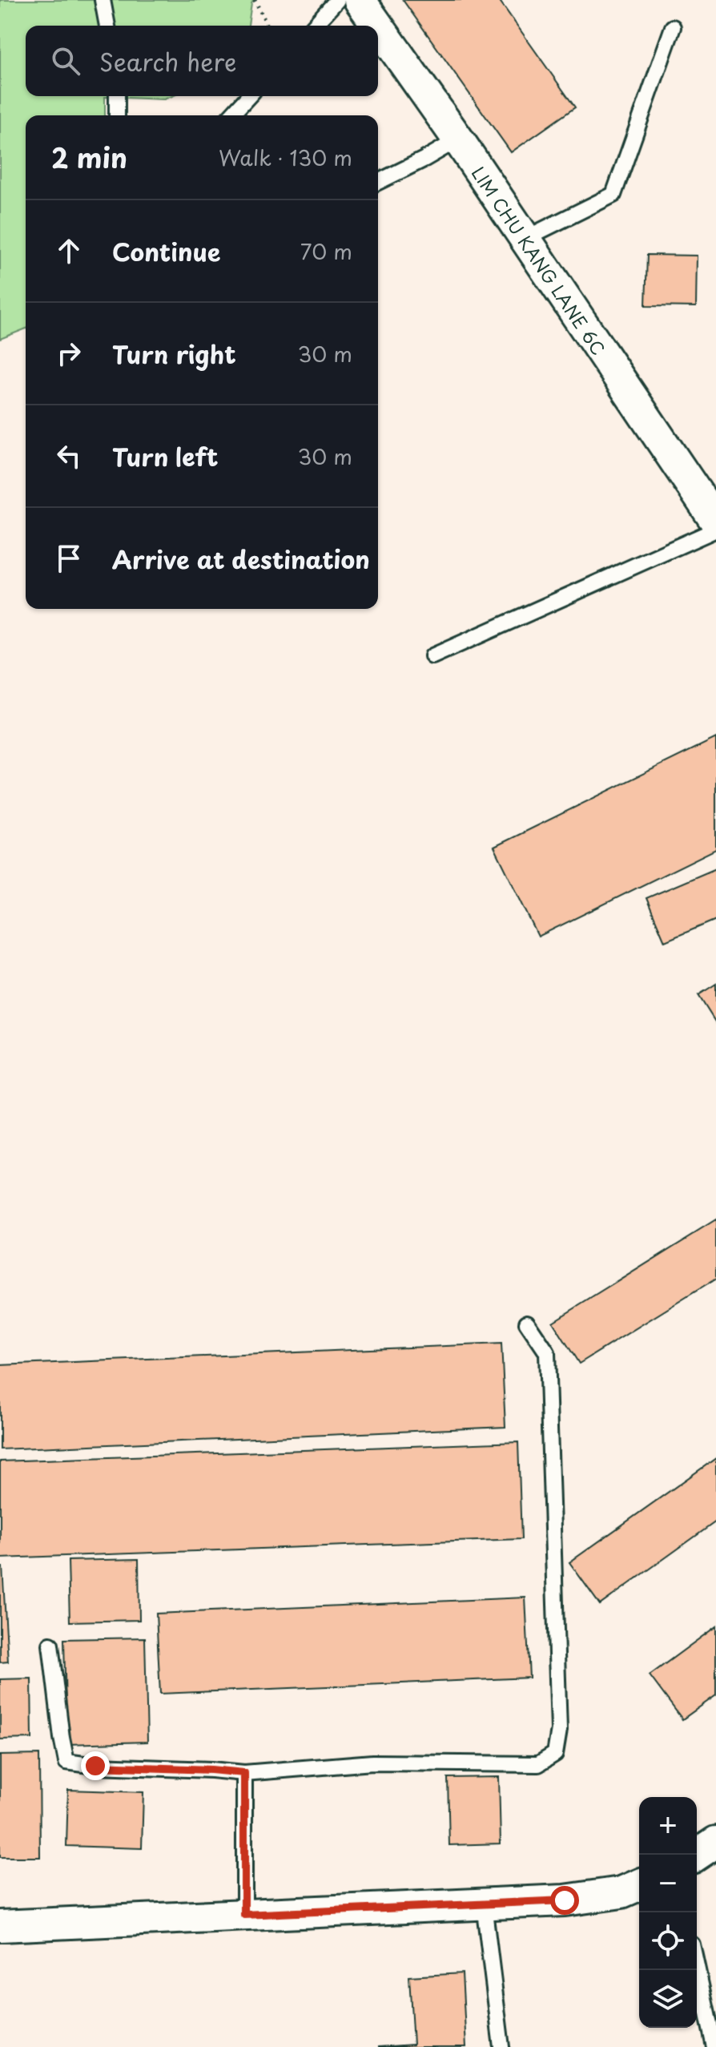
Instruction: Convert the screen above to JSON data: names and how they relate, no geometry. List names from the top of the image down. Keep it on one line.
{"streets":{"street":["LIM CHU KANG LANE 6C"]},"page":{"search":"Search here","heading":["2 min","Walk · 130 m"],"list":[["Continue","70 m"],["Turn right","30 m"],["Turn left","30 m"],"Arrive at destination"],"map_buttons":["+","−"]}}
